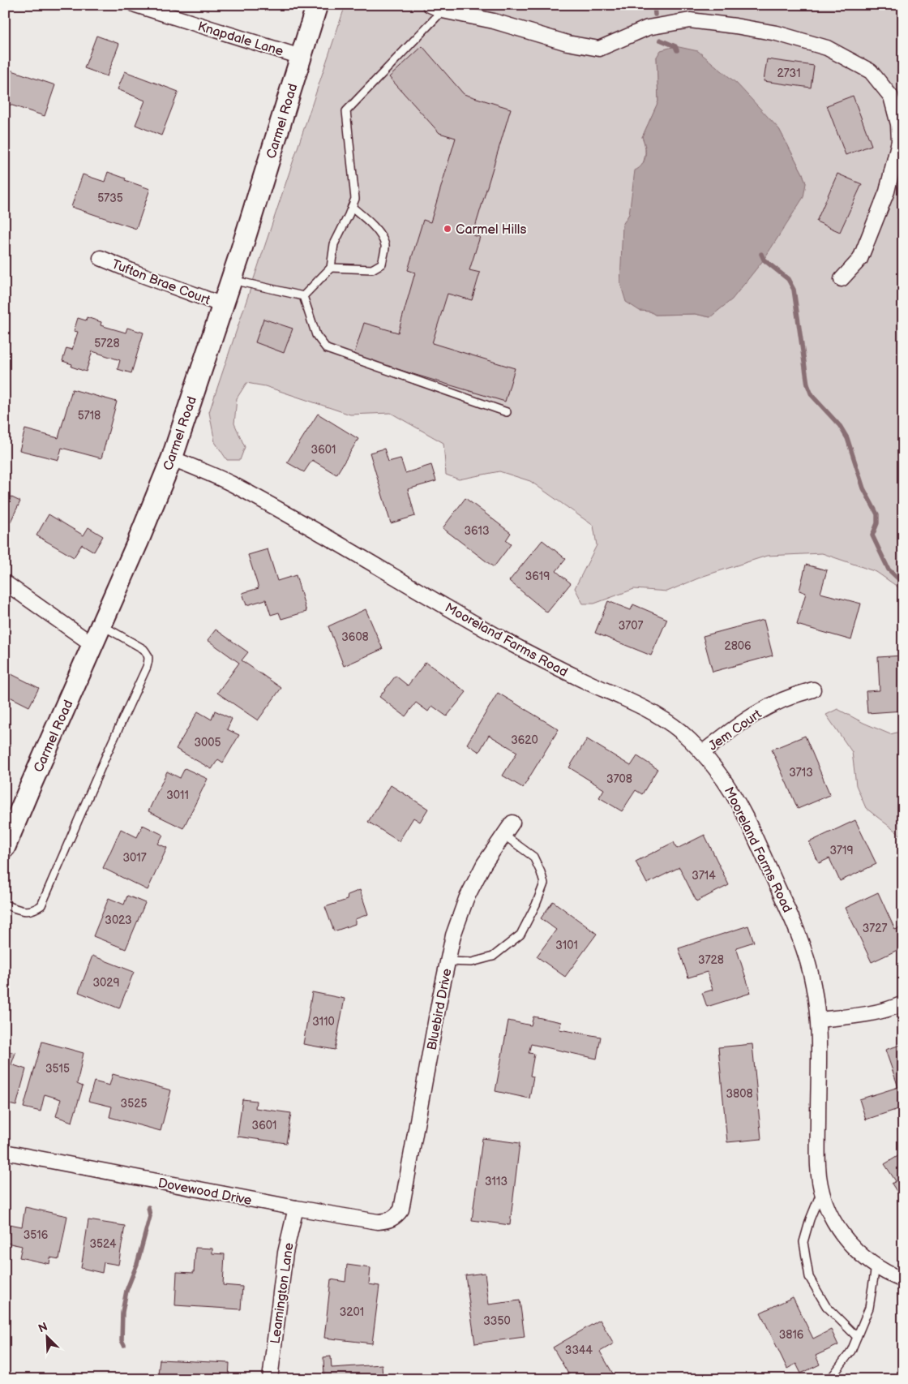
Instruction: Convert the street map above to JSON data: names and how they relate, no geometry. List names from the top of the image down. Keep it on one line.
{"streets":{"main road":["Carmel Road"],"street":["Knapdale Lane","Tufton Brae Court","Mooreland Farms Road","Jem Court","Bluebird Drive","Dovewood Drive","Leamington Lane"]},"crossings":[["Knapdale Lane","Carmel Road"],["Carmel Road","Tufton Brae Court"],["Carmel Road","Mooreland Farms Road"],["Mooreland Farms Road","Jem Court"],["Bluebird Drive","Dovewood Drive"],["Dovewood Drive","Leamington Lane"]],"places":["Carmel Hills"],"house_numbers":["2731","5735","5728","5718","3601","3613","3619","3707","3608","2806","3620","3005","3713","3708","3011","3719","3017","3714","3023","3727","3101","3728","3029","3110","3515","3808","3525","3601","3113","3516","3524","3201","3350","3816","3344"],"north":"top left"}
